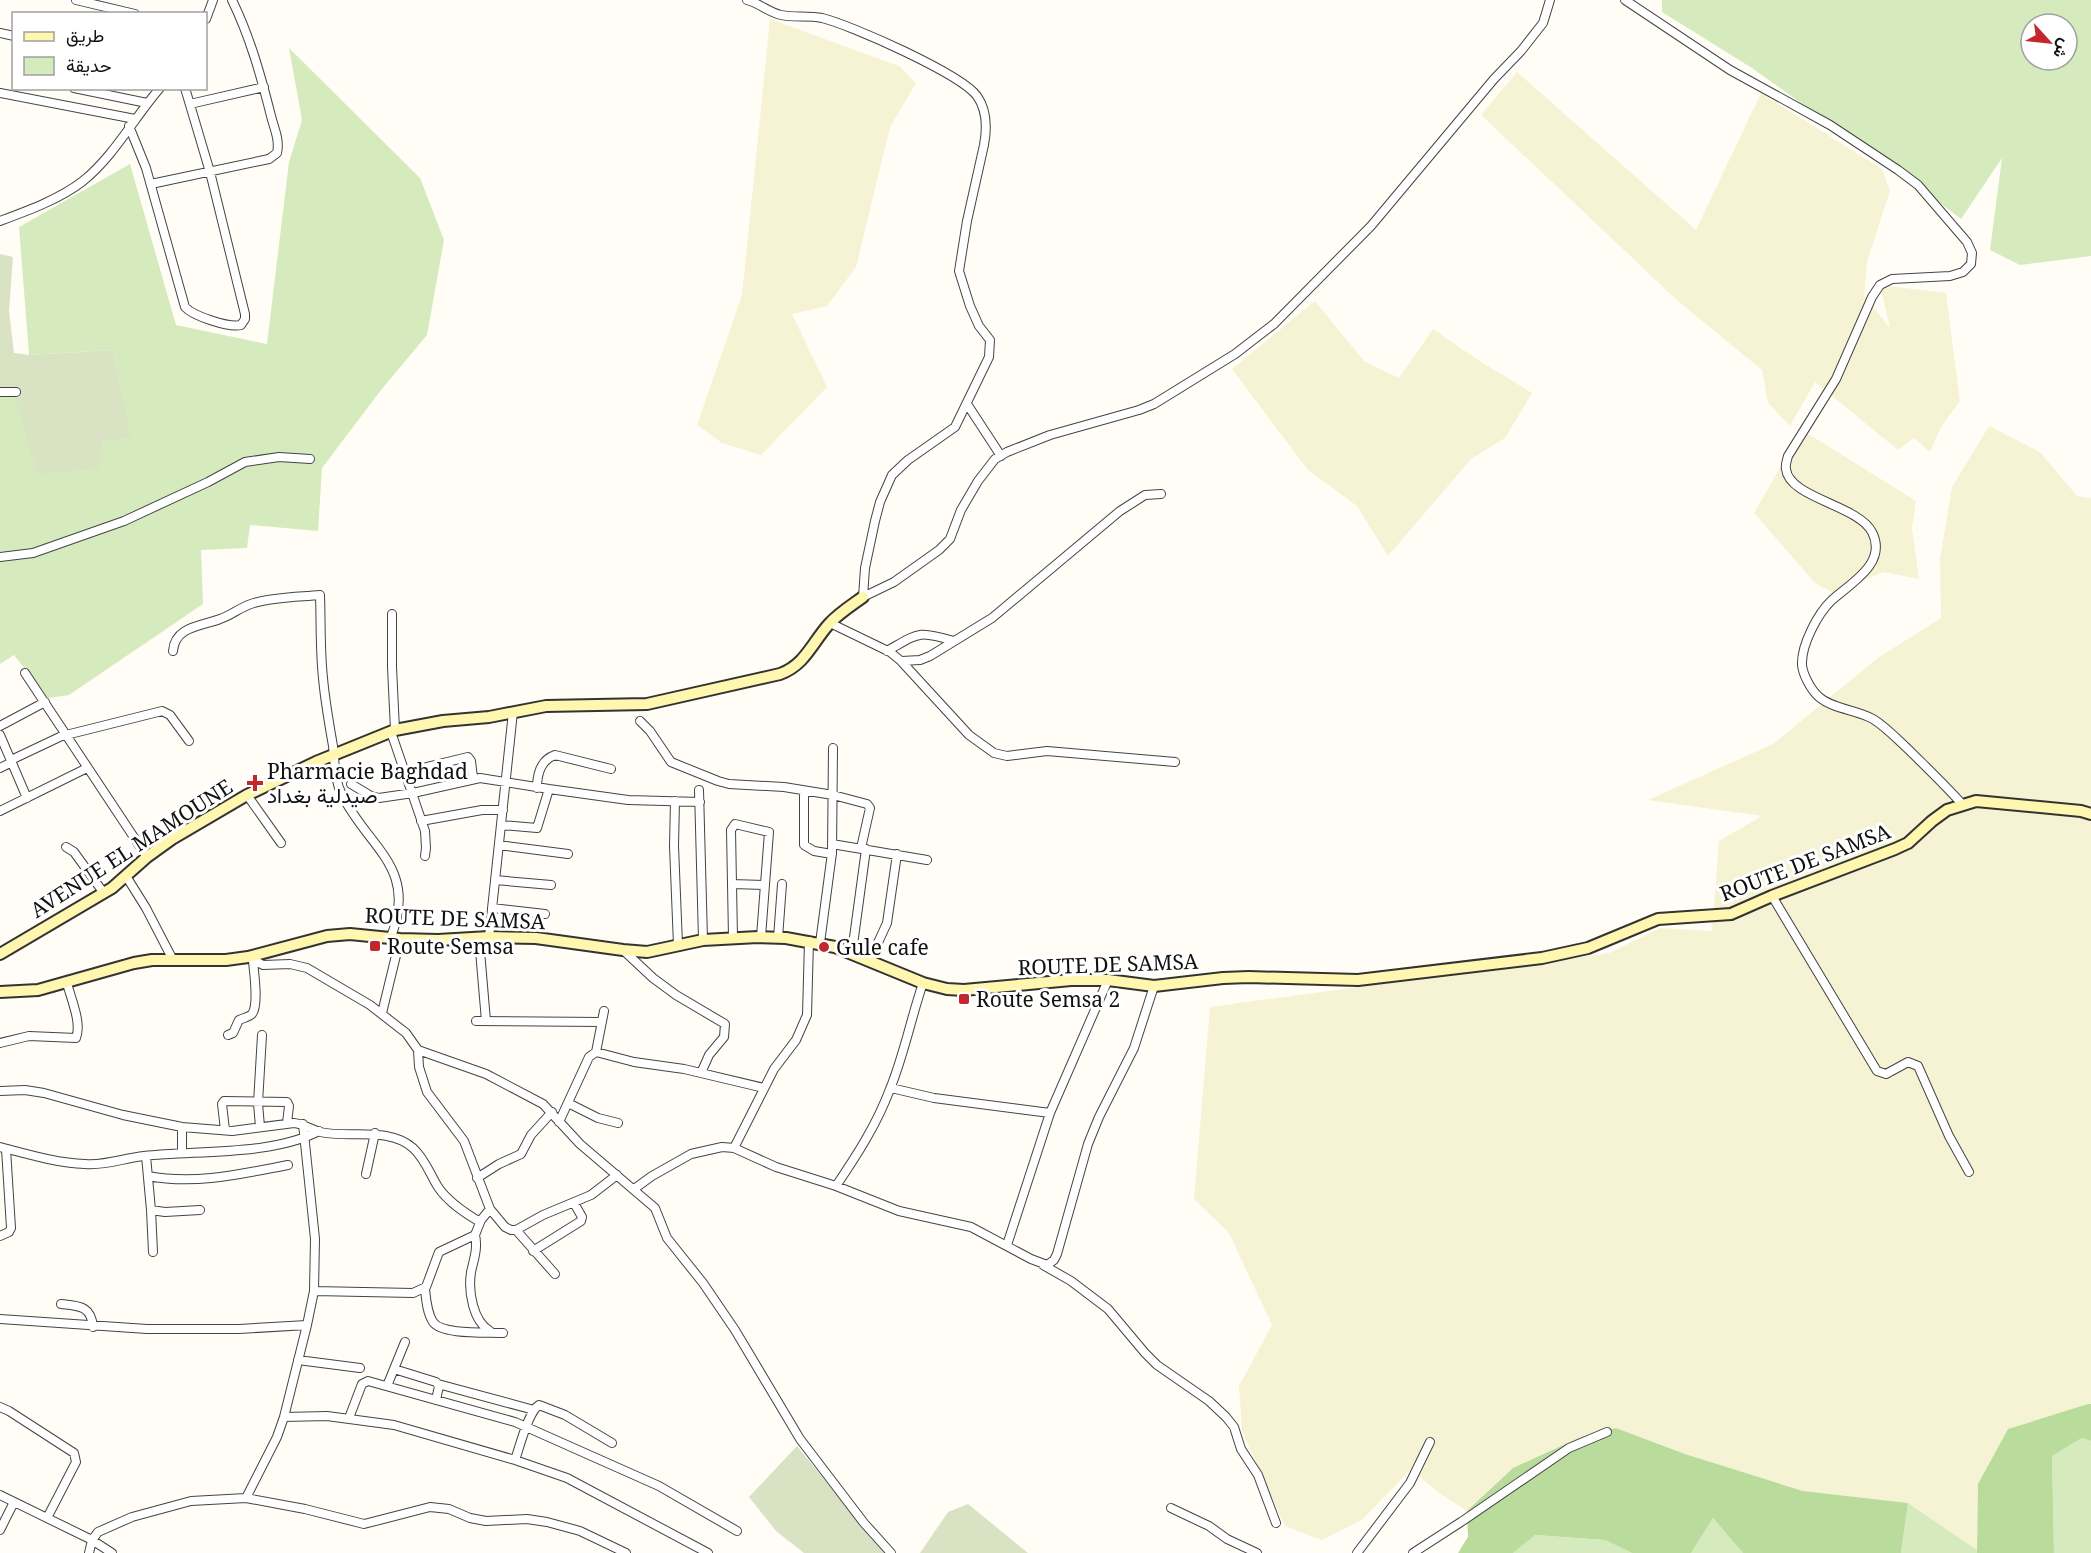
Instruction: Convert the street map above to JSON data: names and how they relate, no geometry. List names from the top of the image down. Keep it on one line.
{"streets":{"street":["AVENUE EL MAMOUNE","ROUTE DE SAMSA"]},"places":{"health":["Pharmacie Baghdad صيدلية بغداد"],"transit":["Route Semsa","Route Semsa 2"],"other":["Gule cafe"]},"legend":["طريق","حديقة"],"north":"bottom right"}
